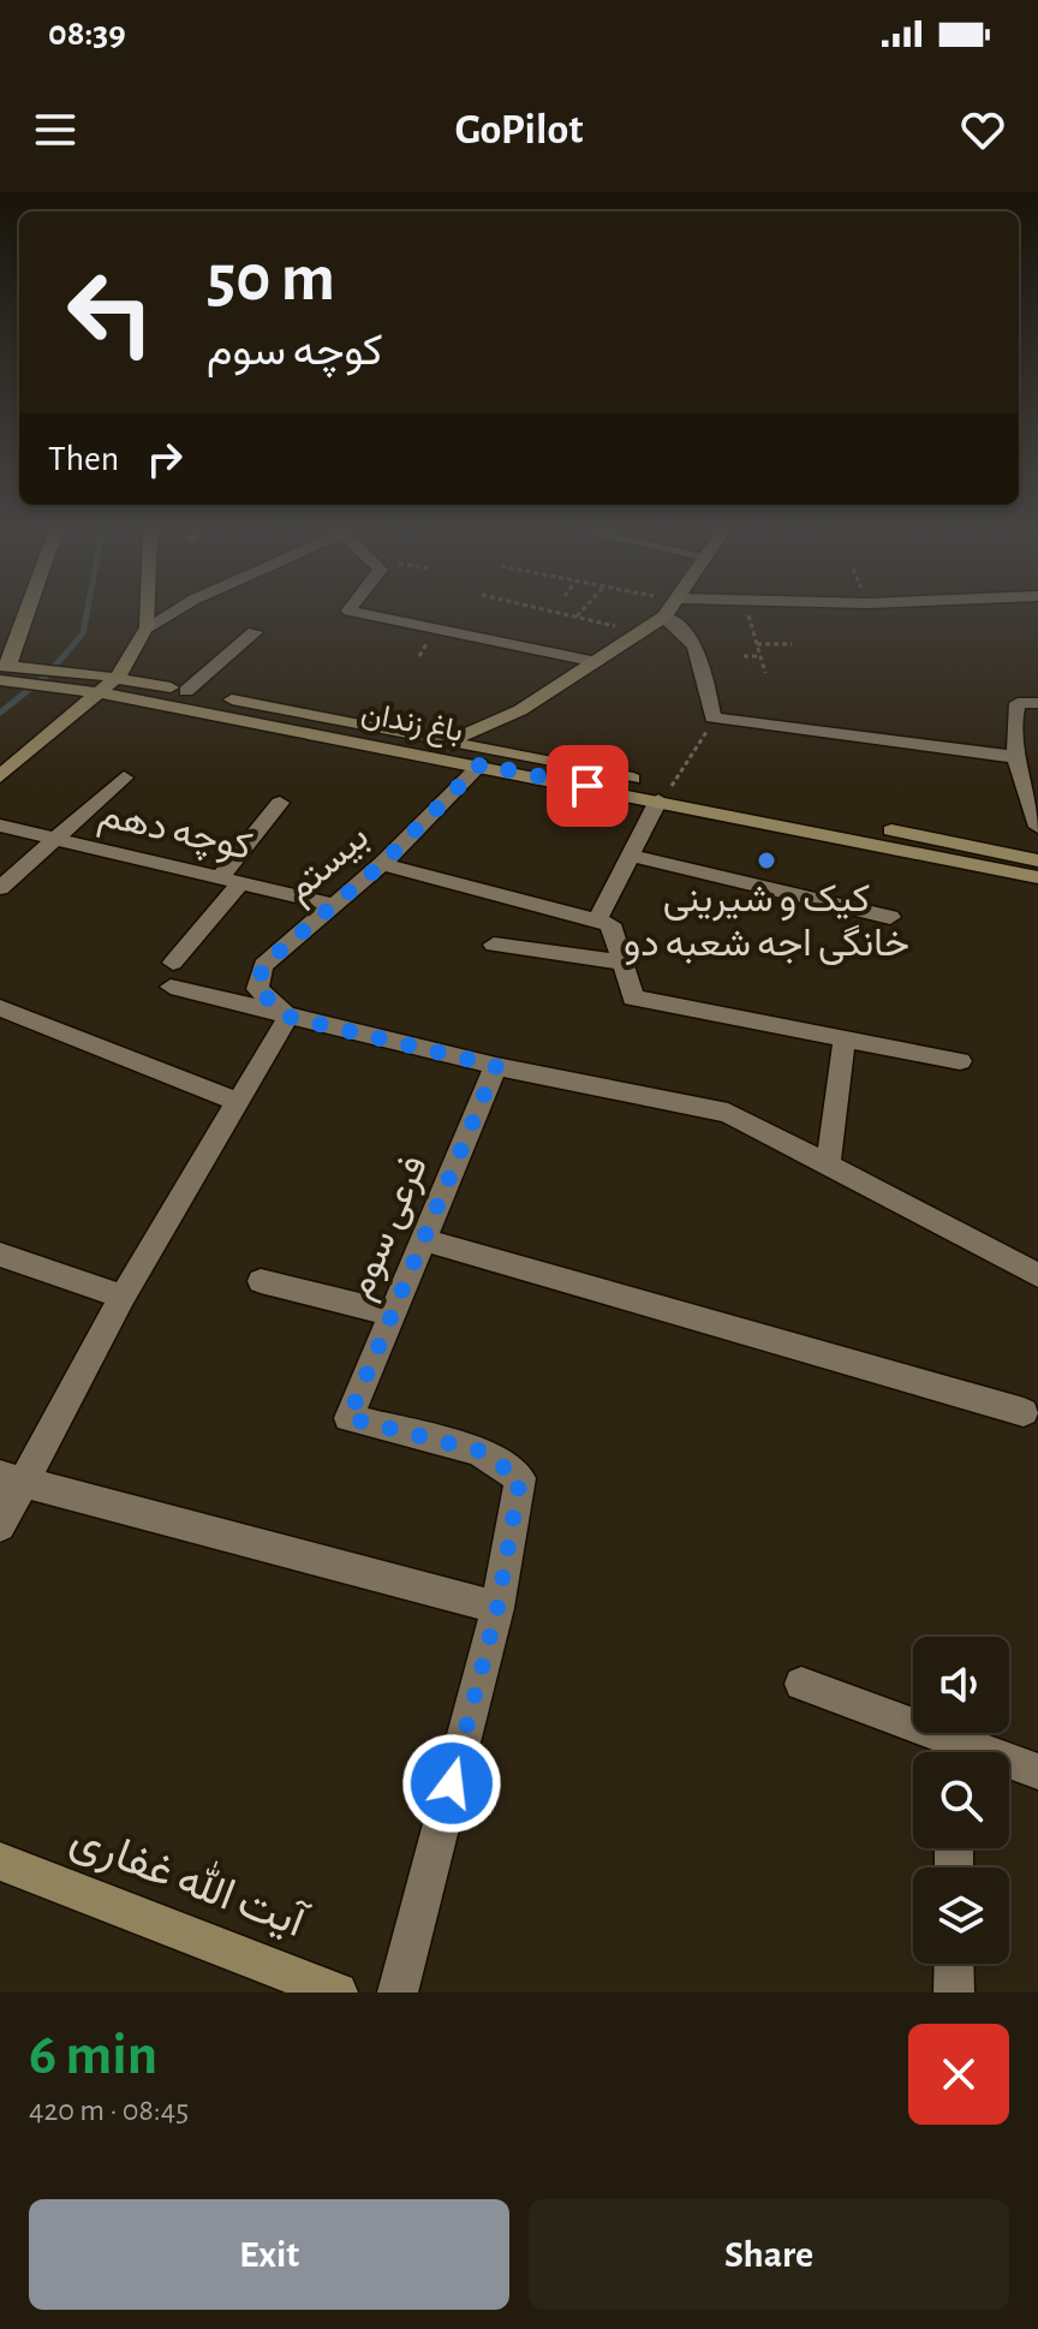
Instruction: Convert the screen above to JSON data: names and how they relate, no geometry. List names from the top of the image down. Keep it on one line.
{"streets":{"main road":["باغ زندان","آیت الله غفاری"],"street":["کوچه دهم","بیستم","فرعی سوم"]},"crossings":[["باغ زندان","بیستم"],["کوچه دهم","بیستم"]],"places":["کیک و شیرینی خانگی اجه شعبه دو"],"page":{"status":"08:39","header":"GoPilot","turn":["50 m","کوچه سوم"],"then":"Then","heading":["6 min","420 m · 08:45"],"buttons":["Exit","Share"]}}
